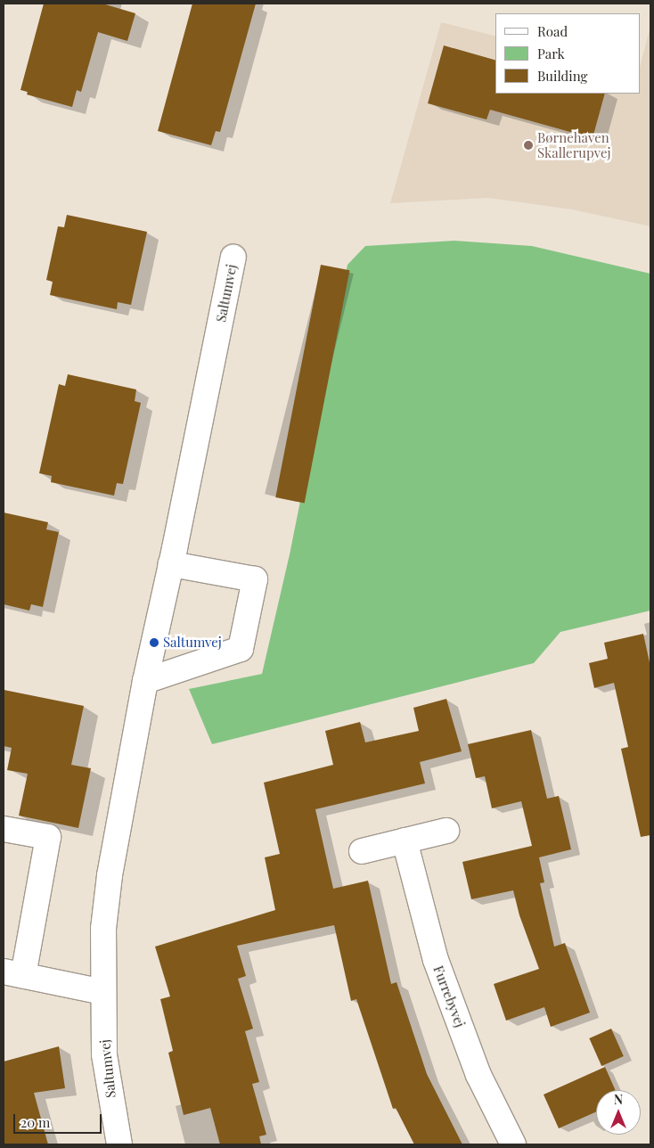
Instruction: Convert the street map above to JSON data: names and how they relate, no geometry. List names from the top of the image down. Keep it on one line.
{"streets":{"street":["Saltumvej","Furrebyvej"]},"places":["Børnehaven Skallerupvej","Saltumvej"],"legend":["Road","Park","Building"],"scale_bar":"20 m","north":"top"}
